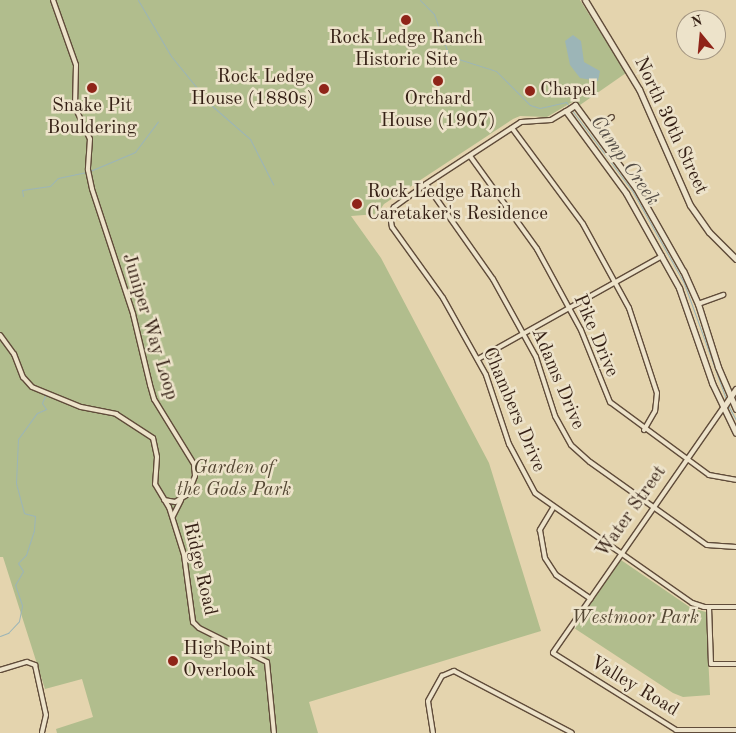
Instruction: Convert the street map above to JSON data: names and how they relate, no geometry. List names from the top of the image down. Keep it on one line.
{"streets":{"street":["North 30th Street","Juniper Way Loop","Pike Drive","Adams Drive","Chambers Drive","Water Street","Ridge Road","Valley Road"]},"crossings":[["Juniper Way Loop","Ridge Road"],["Pike Drive","Water Street"],["Adams Drive","Water Street"],["Chambers Drive","Water Street"],["Water Street","Valley Road"]],"water":["Camp Creek"],"parks":["Garden of the Gods Park","Westmoor Park"],"places":["Rock Ledge Ranch Historic Site","Orchard House (1907)","Snake Pit Bouldering","Rock Ledge House (1880s)","Chapel","Rock Ledge Ranch Caretaker's Residence","High Point Overlook"],"north":"top"}
